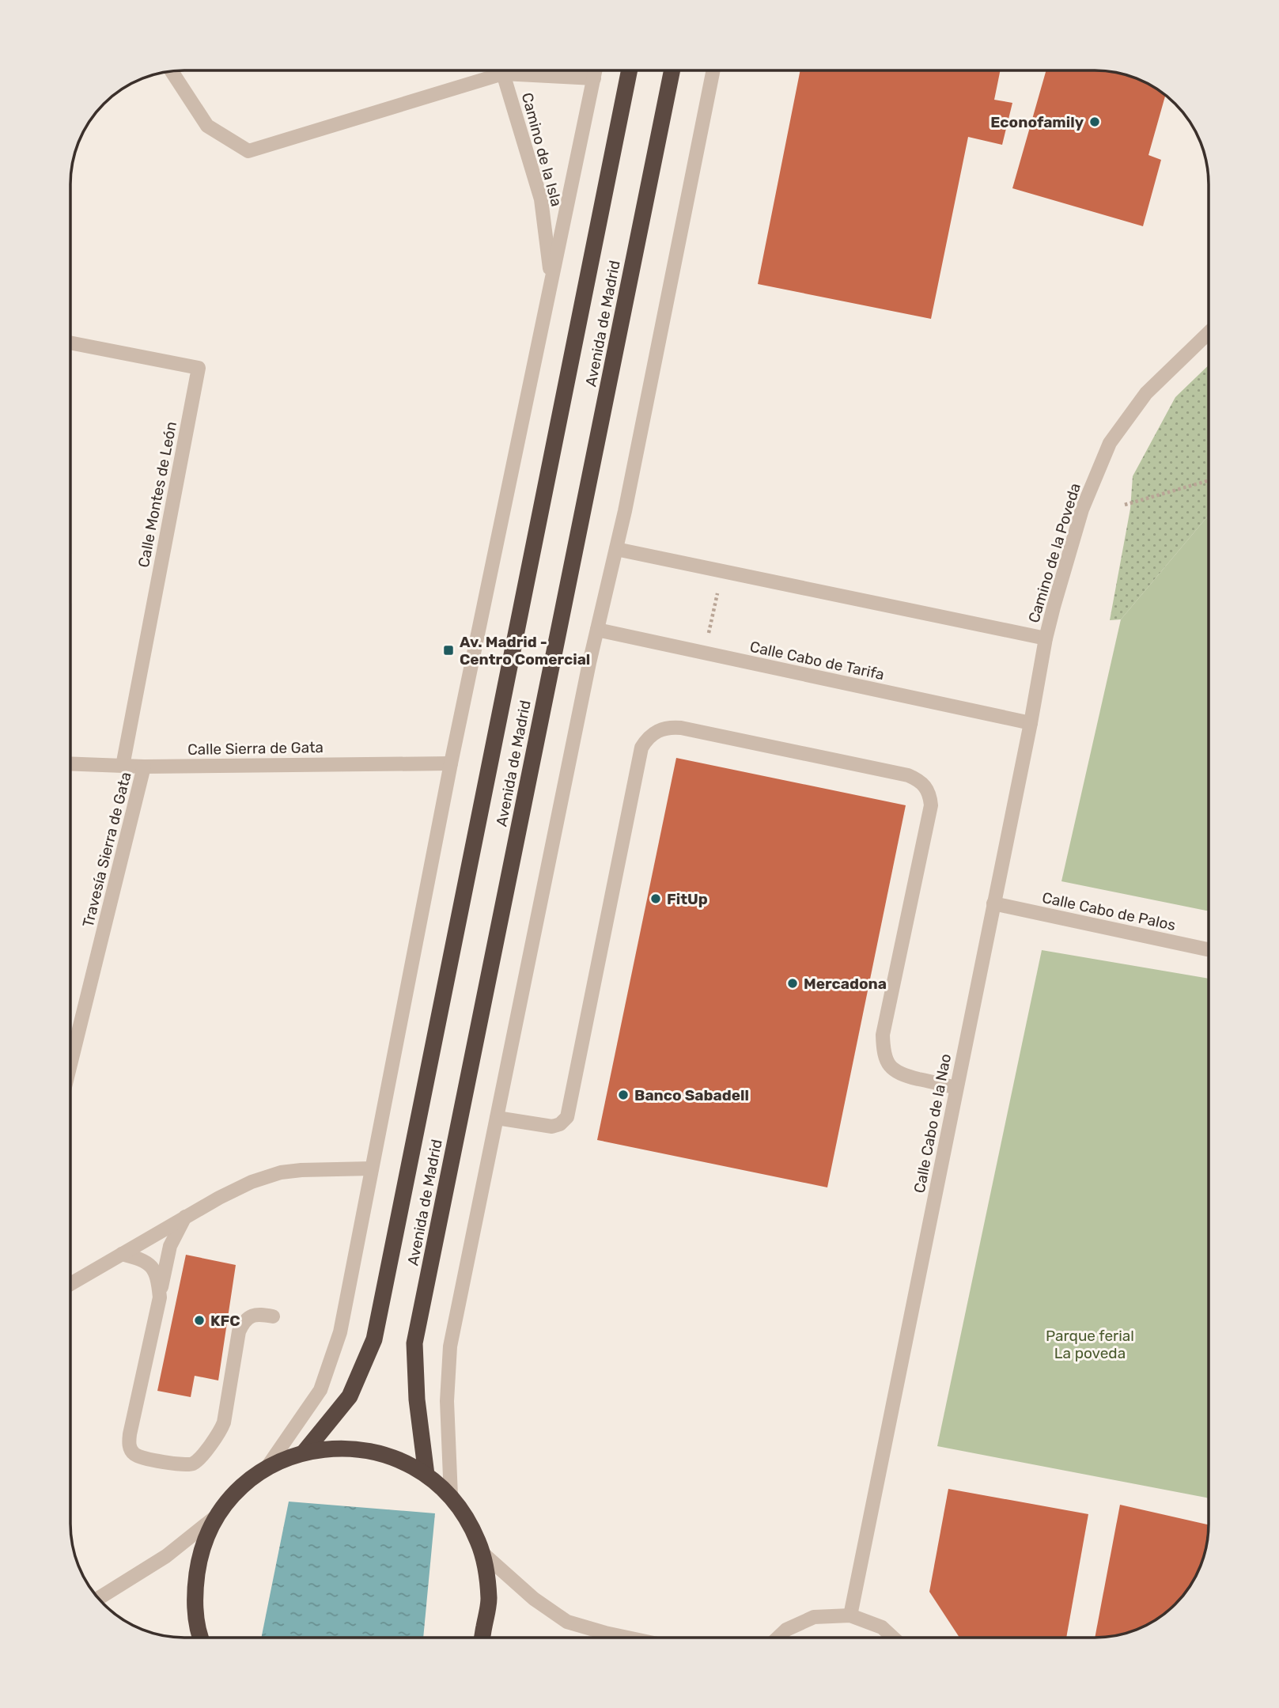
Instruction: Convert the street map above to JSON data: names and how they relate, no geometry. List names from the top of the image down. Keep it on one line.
{"streets":{"highway":["Avenida de Madrid"],"street":["Camino de la Isla","Calle Montes de León","Camino de la Poveda","Calle Cabo de Tarifa","Calle Sierra de Gata","Travesía Sierra de Gata","Calle Cabo de Palos","Calle Cabo de la Nao"]},"crossings":[["Calle Montes de León","Calle Sierra de Gata"],["Camino de la Poveda","Calle Cabo de la Nao"],["Calle Cabo de Tarifa","Calle Cabo de la Nao"],["Calle Sierra de Gata","Travesía Sierra de Gata"],["Calle Cabo de Palos","Calle Cabo de la Nao"]],"parks":["Parque ferial La poveda"],"places":{"other":["Econofamily","FitUp","Mercadona","Banco Sabadell","KFC"],"transit":["Av. Madrid - Centro Comercial"]}}
